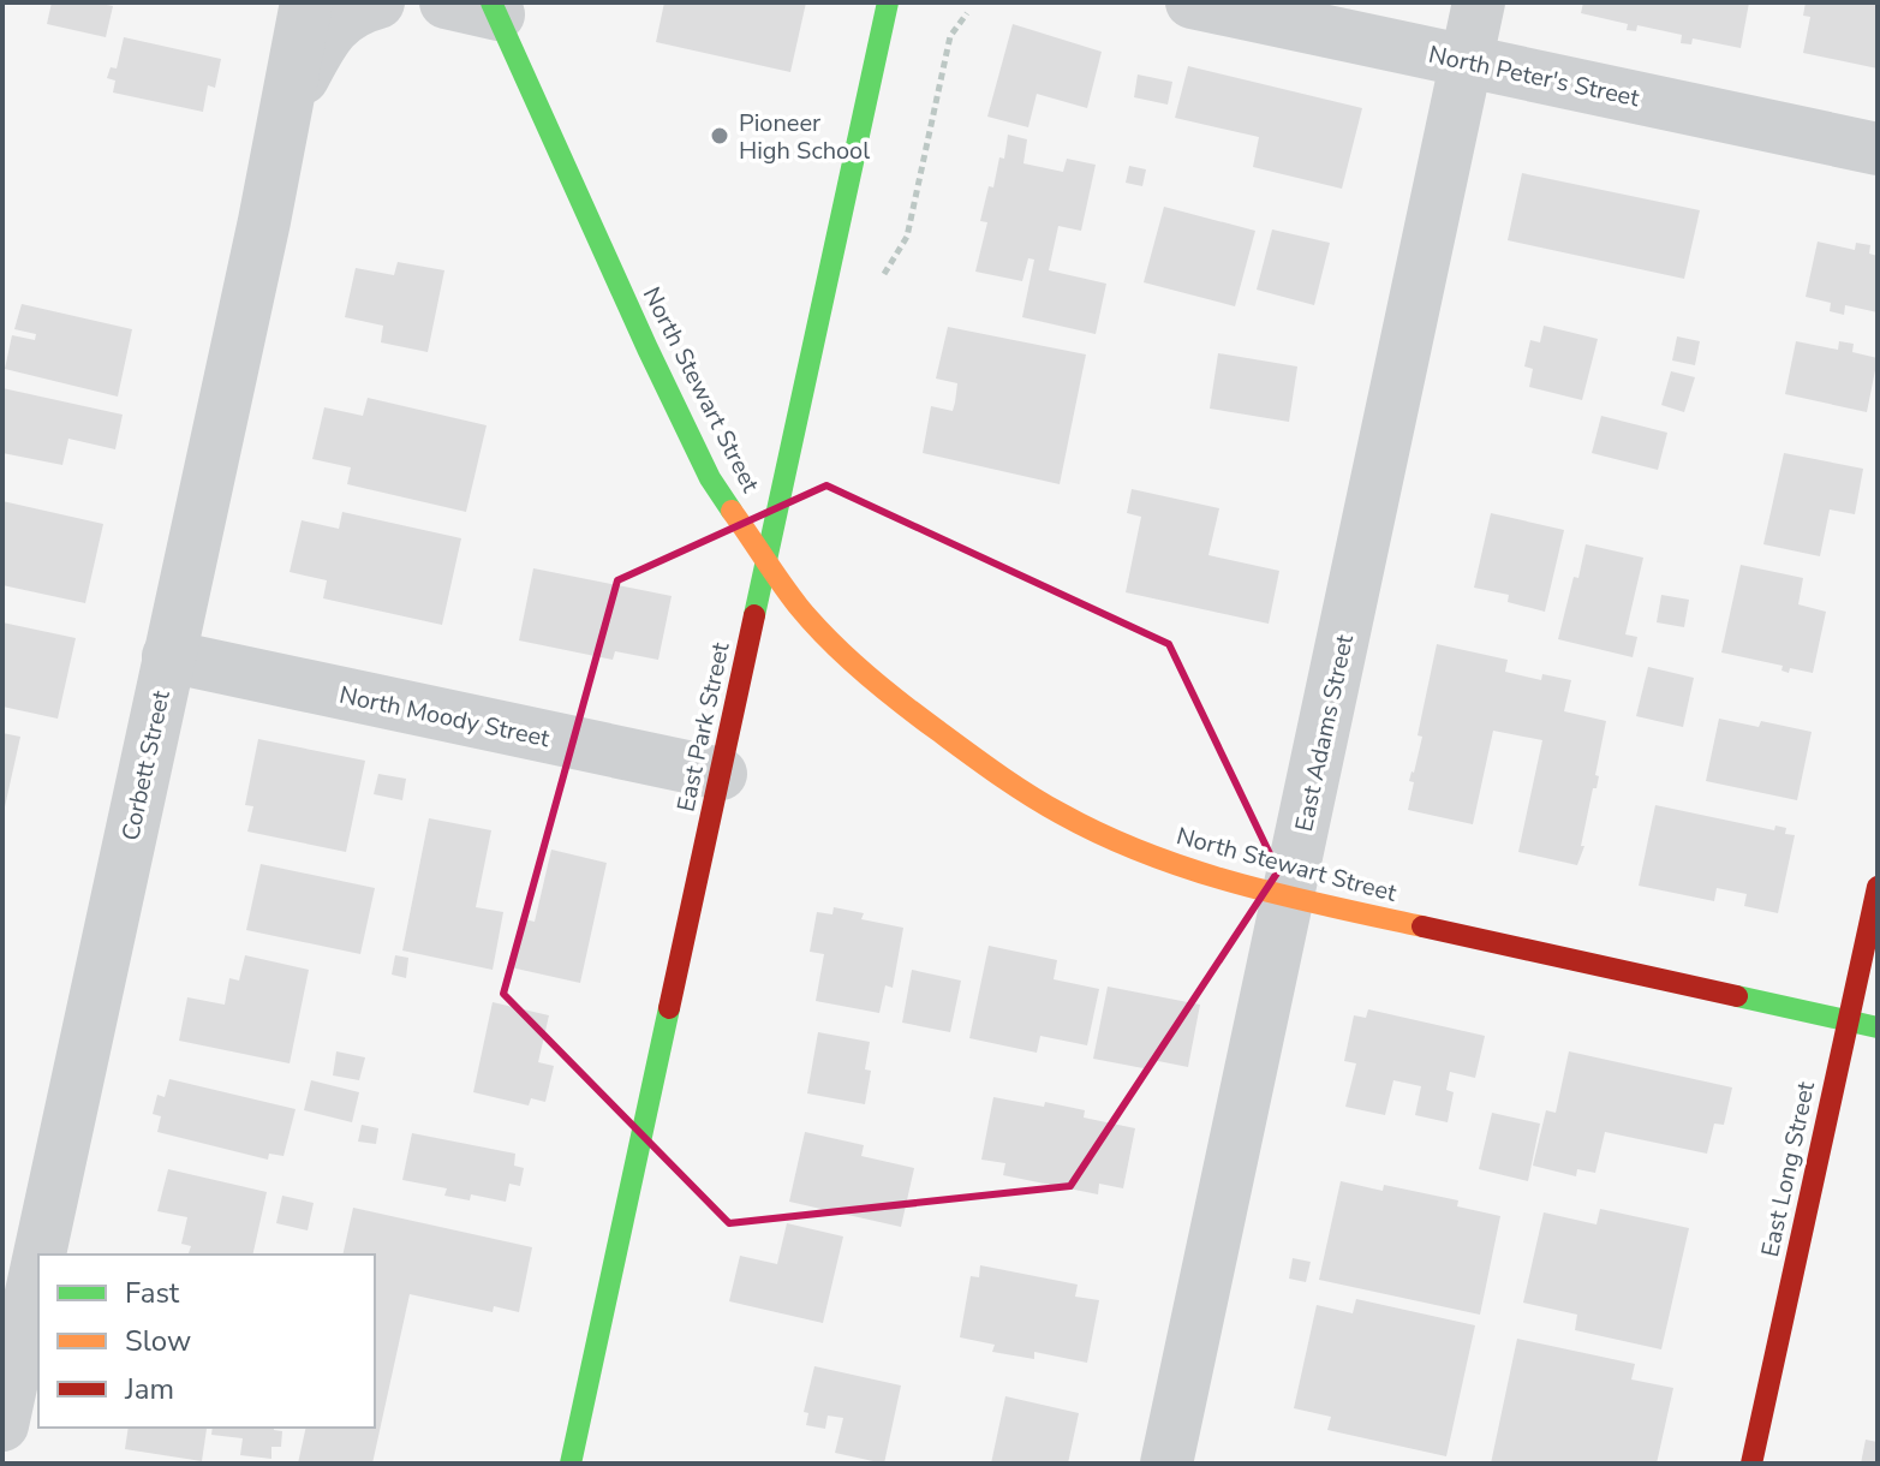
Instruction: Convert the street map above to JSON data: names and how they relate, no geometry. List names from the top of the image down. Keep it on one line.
{"streets":{"street":["North Peter's Street","North Stewart Street","North Moody Street","East Park Street","East Adams Street","Corbett Street","East Long Street"]},"crossings":[["North Peter's Street","East Adams Street"],["North Stewart Street","East Park Street"],["North Stewart Street","East Adams Street"],["North Stewart Street","East Long Street"],["North Moody Street","East Park Street"],["North Moody Street","Corbett Street"]],"places":["Pioneer High School"],"legend":["Fast","Slow","Jam"]}
